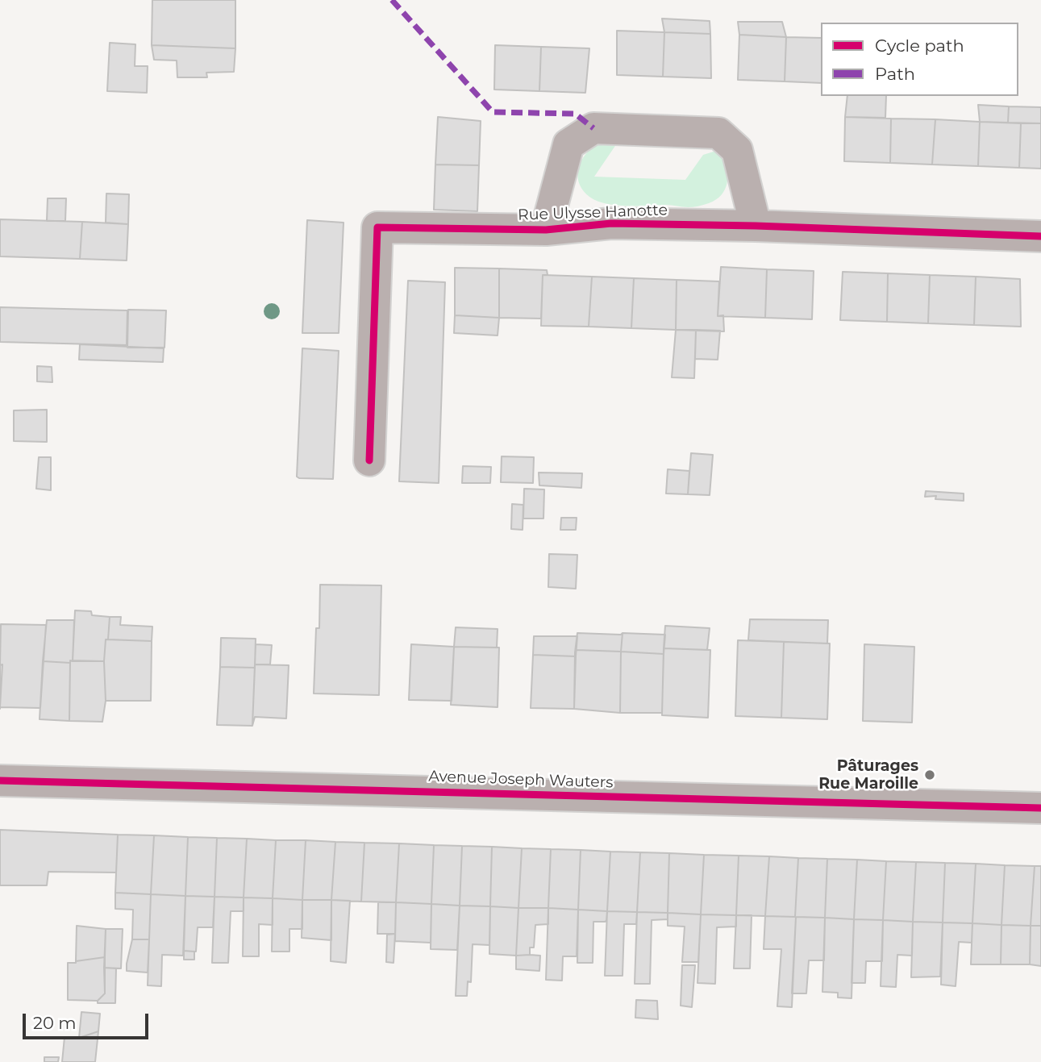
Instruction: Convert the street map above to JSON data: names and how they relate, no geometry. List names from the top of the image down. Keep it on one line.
{"streets":{"street":["Rue Ulysse Hanotte","Avenue Joseph Wauters"]},"places":["Pâturages Rue Maroille"],"legend":["Cycle path","Path"],"scale_bar":"20 m"}
